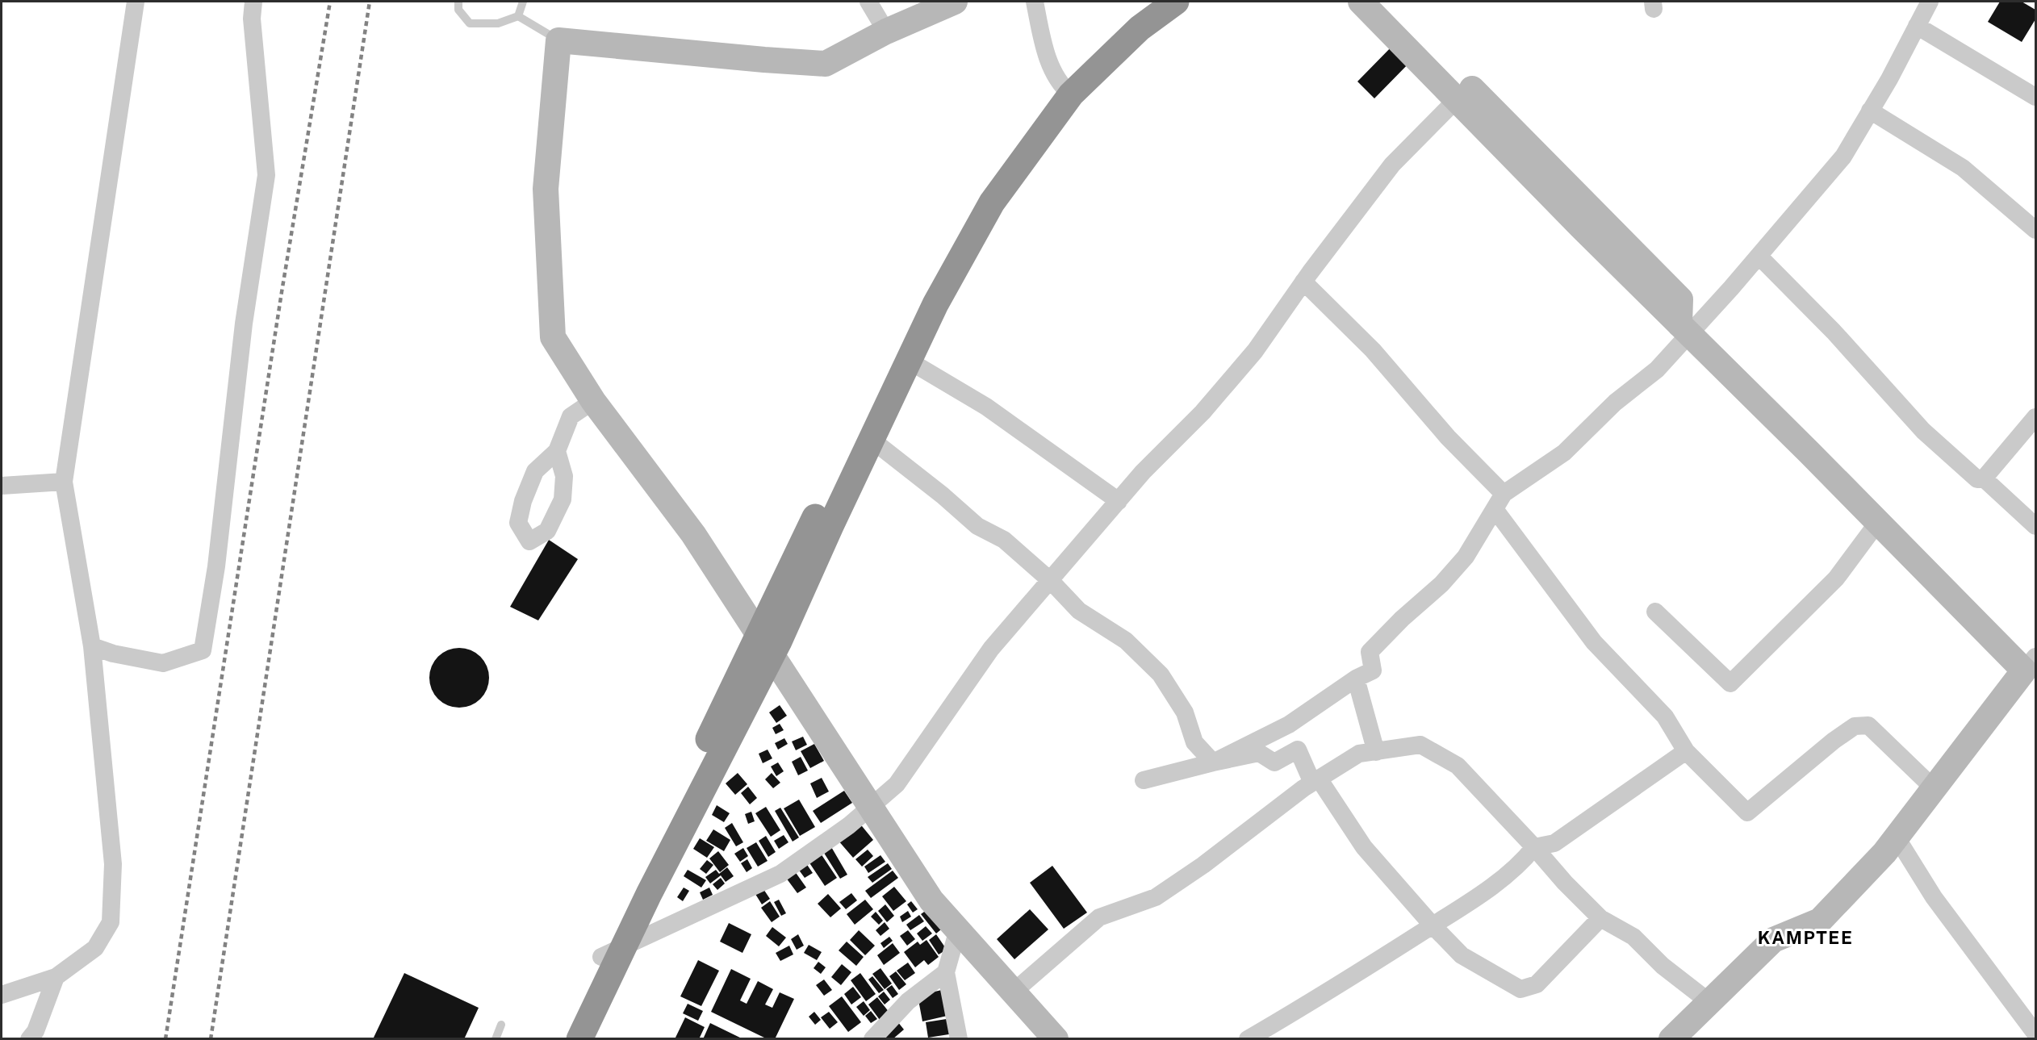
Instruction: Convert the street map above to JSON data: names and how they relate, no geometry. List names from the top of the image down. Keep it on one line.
{"districts":["KAMPTEE"]}
